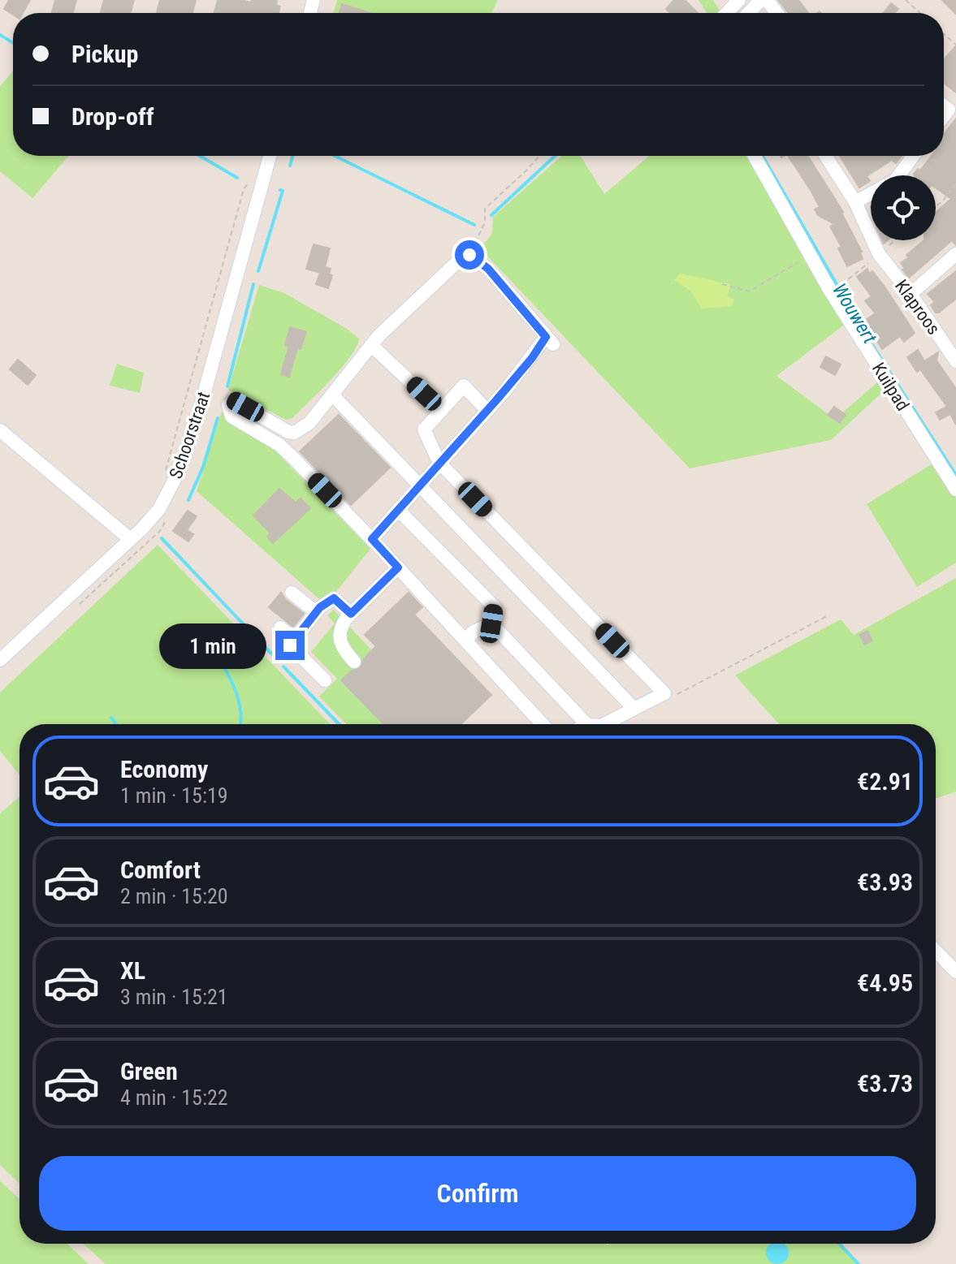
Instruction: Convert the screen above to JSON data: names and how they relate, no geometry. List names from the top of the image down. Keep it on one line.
{"streets":{"street":["Klaproos","Kuilpad","Schoorstraat"]},"water":["Wouwert"],"page":{"banner":["Pickup","Drop-off"],"bubble":"1 min","list":[{"name":"Economy","note":"1 min · 15:19","value":"€2.91"},{"name":"Comfort","note":"2 min · 15:20","value":"€3.93"},{"name":"XL","note":"3 min · 15:21","value":"€4.95"},{"name":"Green","note":"4 min · 15:22","value":"€3.73"}],"buttons":"Confirm"}}
